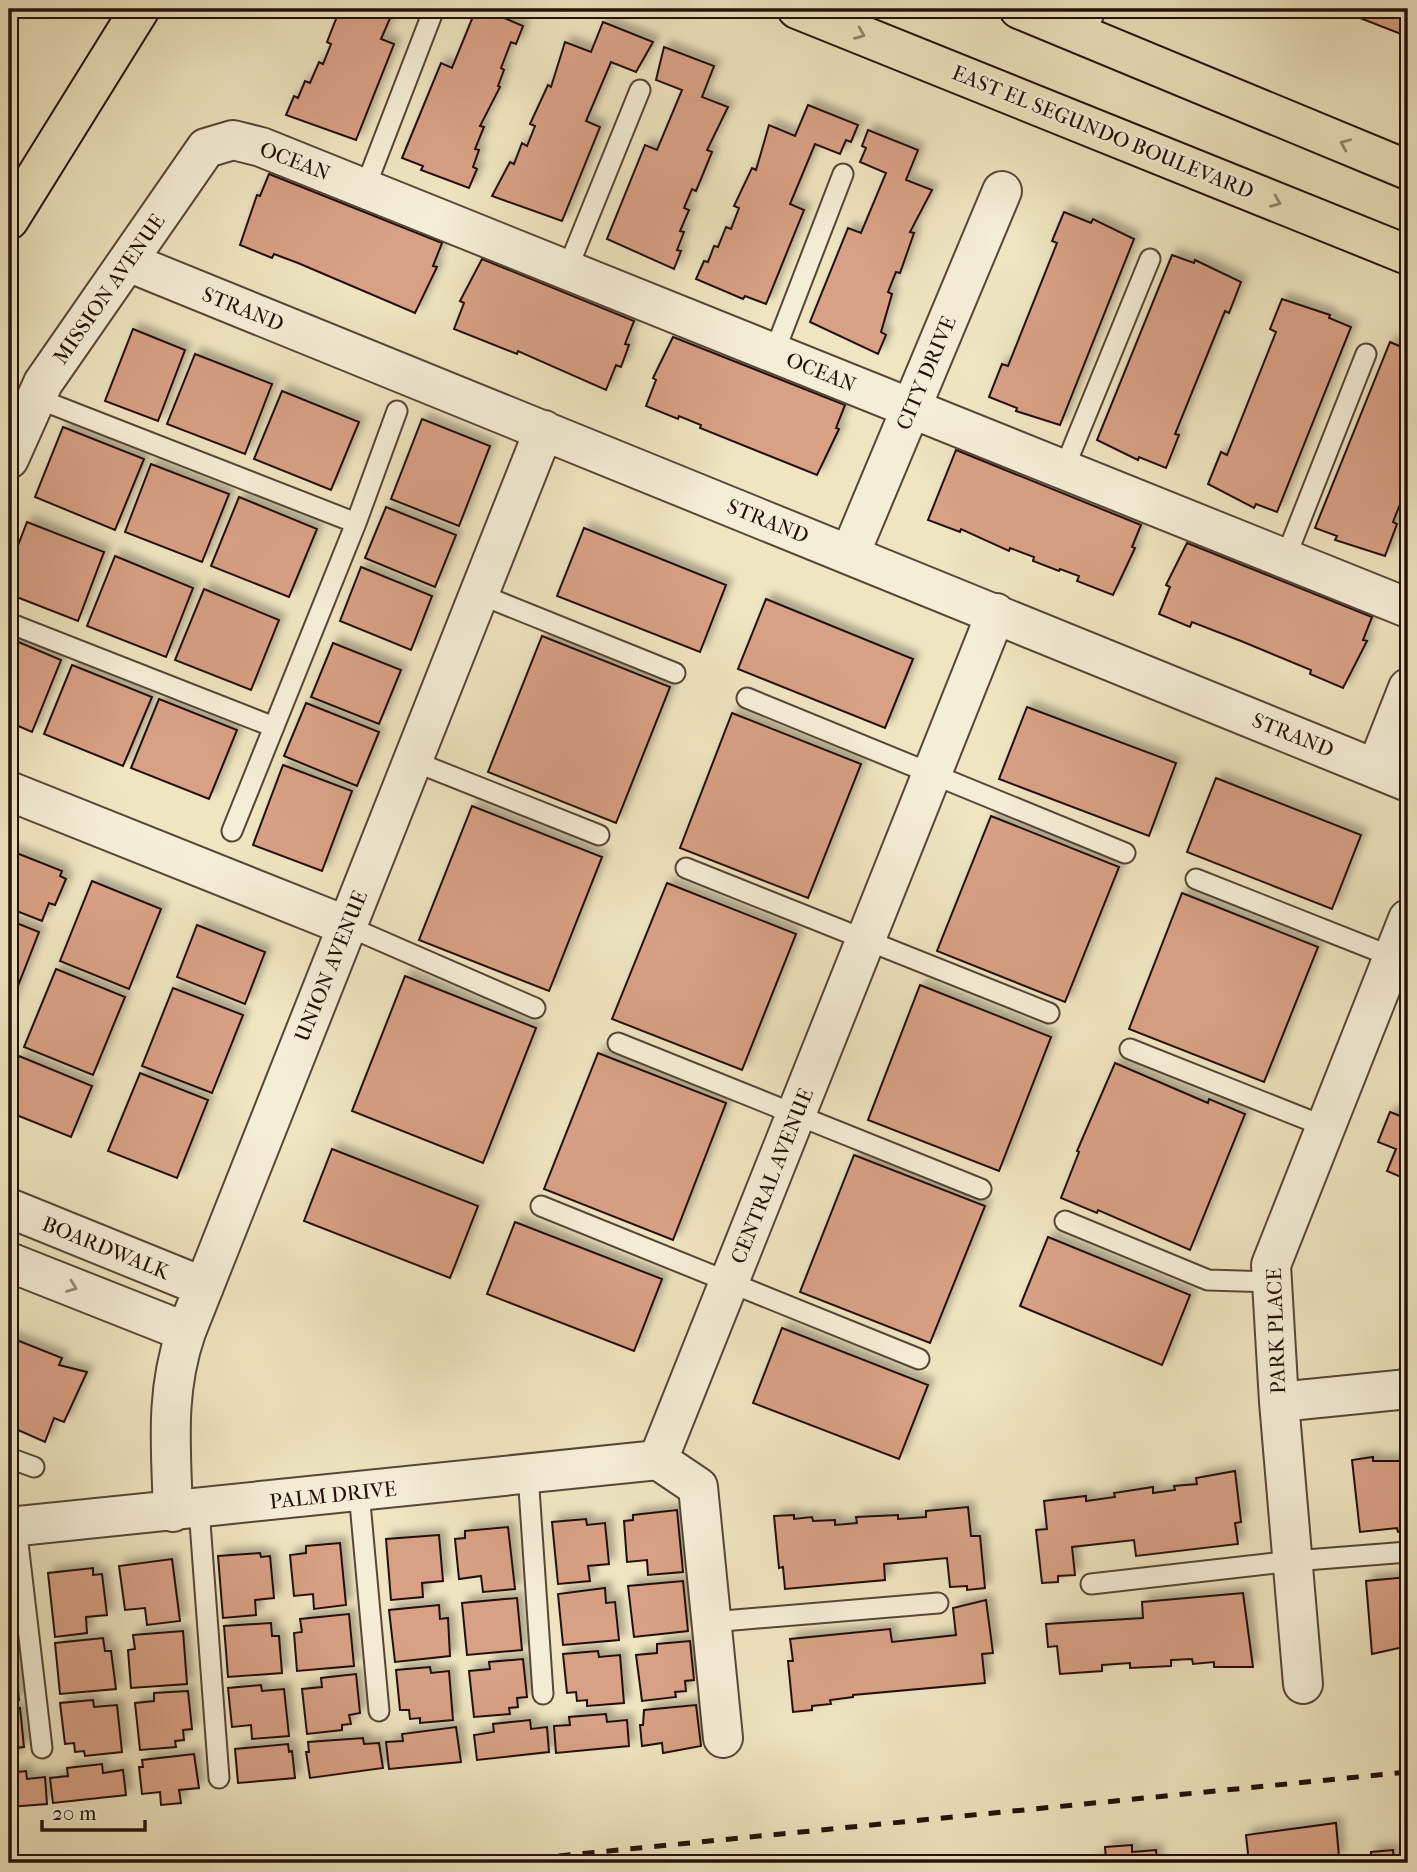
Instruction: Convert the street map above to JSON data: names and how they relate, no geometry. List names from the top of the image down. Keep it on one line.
{"streets":{"main road":["EAST EL SEGUNDO BOULEVARD"],"street":["OCEAN","MISSION AVENUE","STRAND","CITY DRIVE","UNION AVENUE","CENTRAL AVENUE","BOARDWALK","PARK PLACE","PALM DRIVE"]},"crossings":[["OCEAN","MISSION AVENUE"],["OCEAN","CITY DRIVE"],["MISSION AVENUE","STRAND"],["STRAND","CITY DRIVE"],["STRAND","UNION AVENUE"],["STRAND","CENTRAL AVENUE"],["UNION AVENUE","BOARDWALK"],["UNION AVENUE","PALM DRIVE"],["CENTRAL AVENUE","PALM DRIVE"]],"scale_bar":"20 m"}
